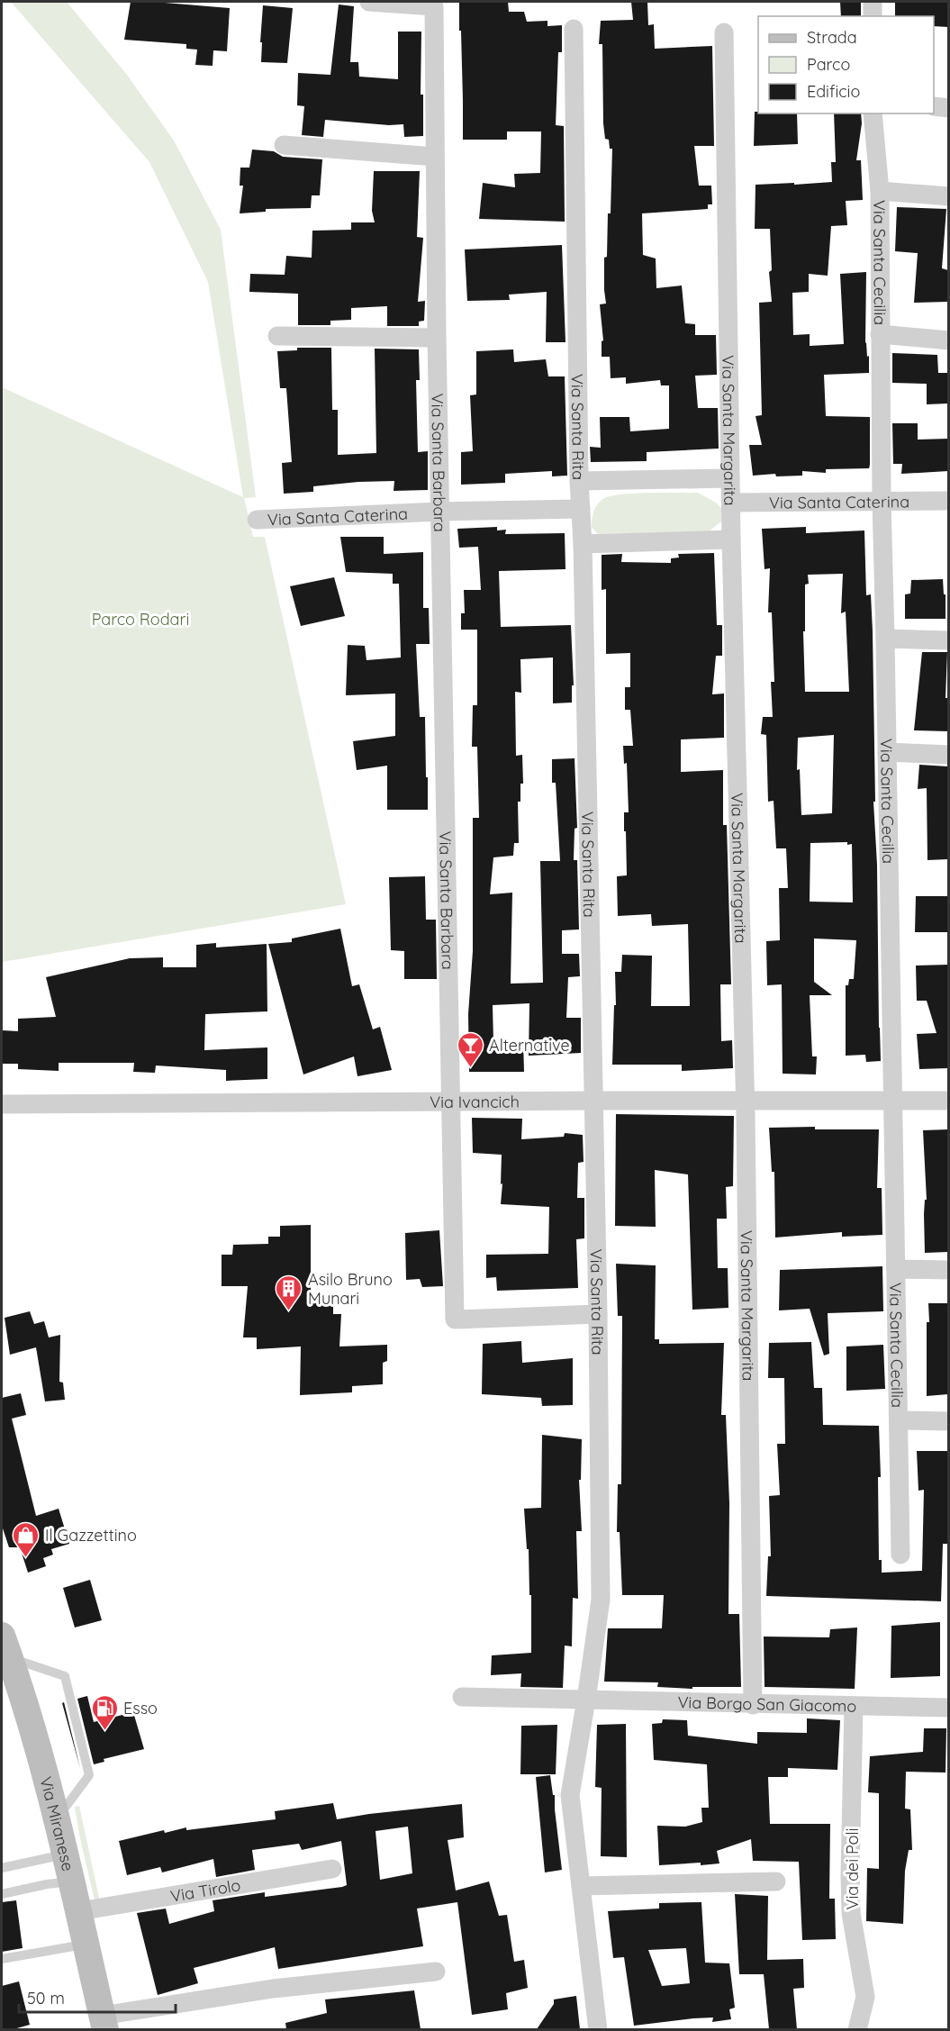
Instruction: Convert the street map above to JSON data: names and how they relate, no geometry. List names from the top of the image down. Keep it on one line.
{"streets":{"street":["Via Santa Cecilia","Via Santa Rita","Via Santa Margarita","Via Santa Barbara","Via Santa Caterina","Via Ivancich","Via Borgo San Giacomo","Via Miranese","Via dei Poli","Via Tirolo"]},"crossings":[["Via Santa Cecilia","Via Santa Caterina"],["Via Santa Cecilia","Via Ivancich"],["Via Santa Rita","Via Santa Barbara"],["Via Santa Rita","Via Santa Caterina"],["Via Santa Rita","Via Ivancich"],["Via Santa Rita","Via Borgo San Giacomo"],["Via Santa Margarita","Via Santa Caterina"],["Via Santa Margarita","Via Ivancich"],["Via Santa Margarita","Via Borgo San Giacomo"],["Via Santa Barbara","Via Santa Caterina"],["Via Santa Barbara","Via Ivancich"],["Via Borgo San Giacomo","Via dei Poli"],["Via Miranese","Via Tirolo"]],"parks":["Parco Rodari"],"places":{"bar":["Alternative"],"building":["Asilo Bruno Munari"],"shop":["Il Gazzettino"],"fuel station":["Esso"]},"legend":["Strada","Parco","Edificio"],"scale_bar":"50 m"}
